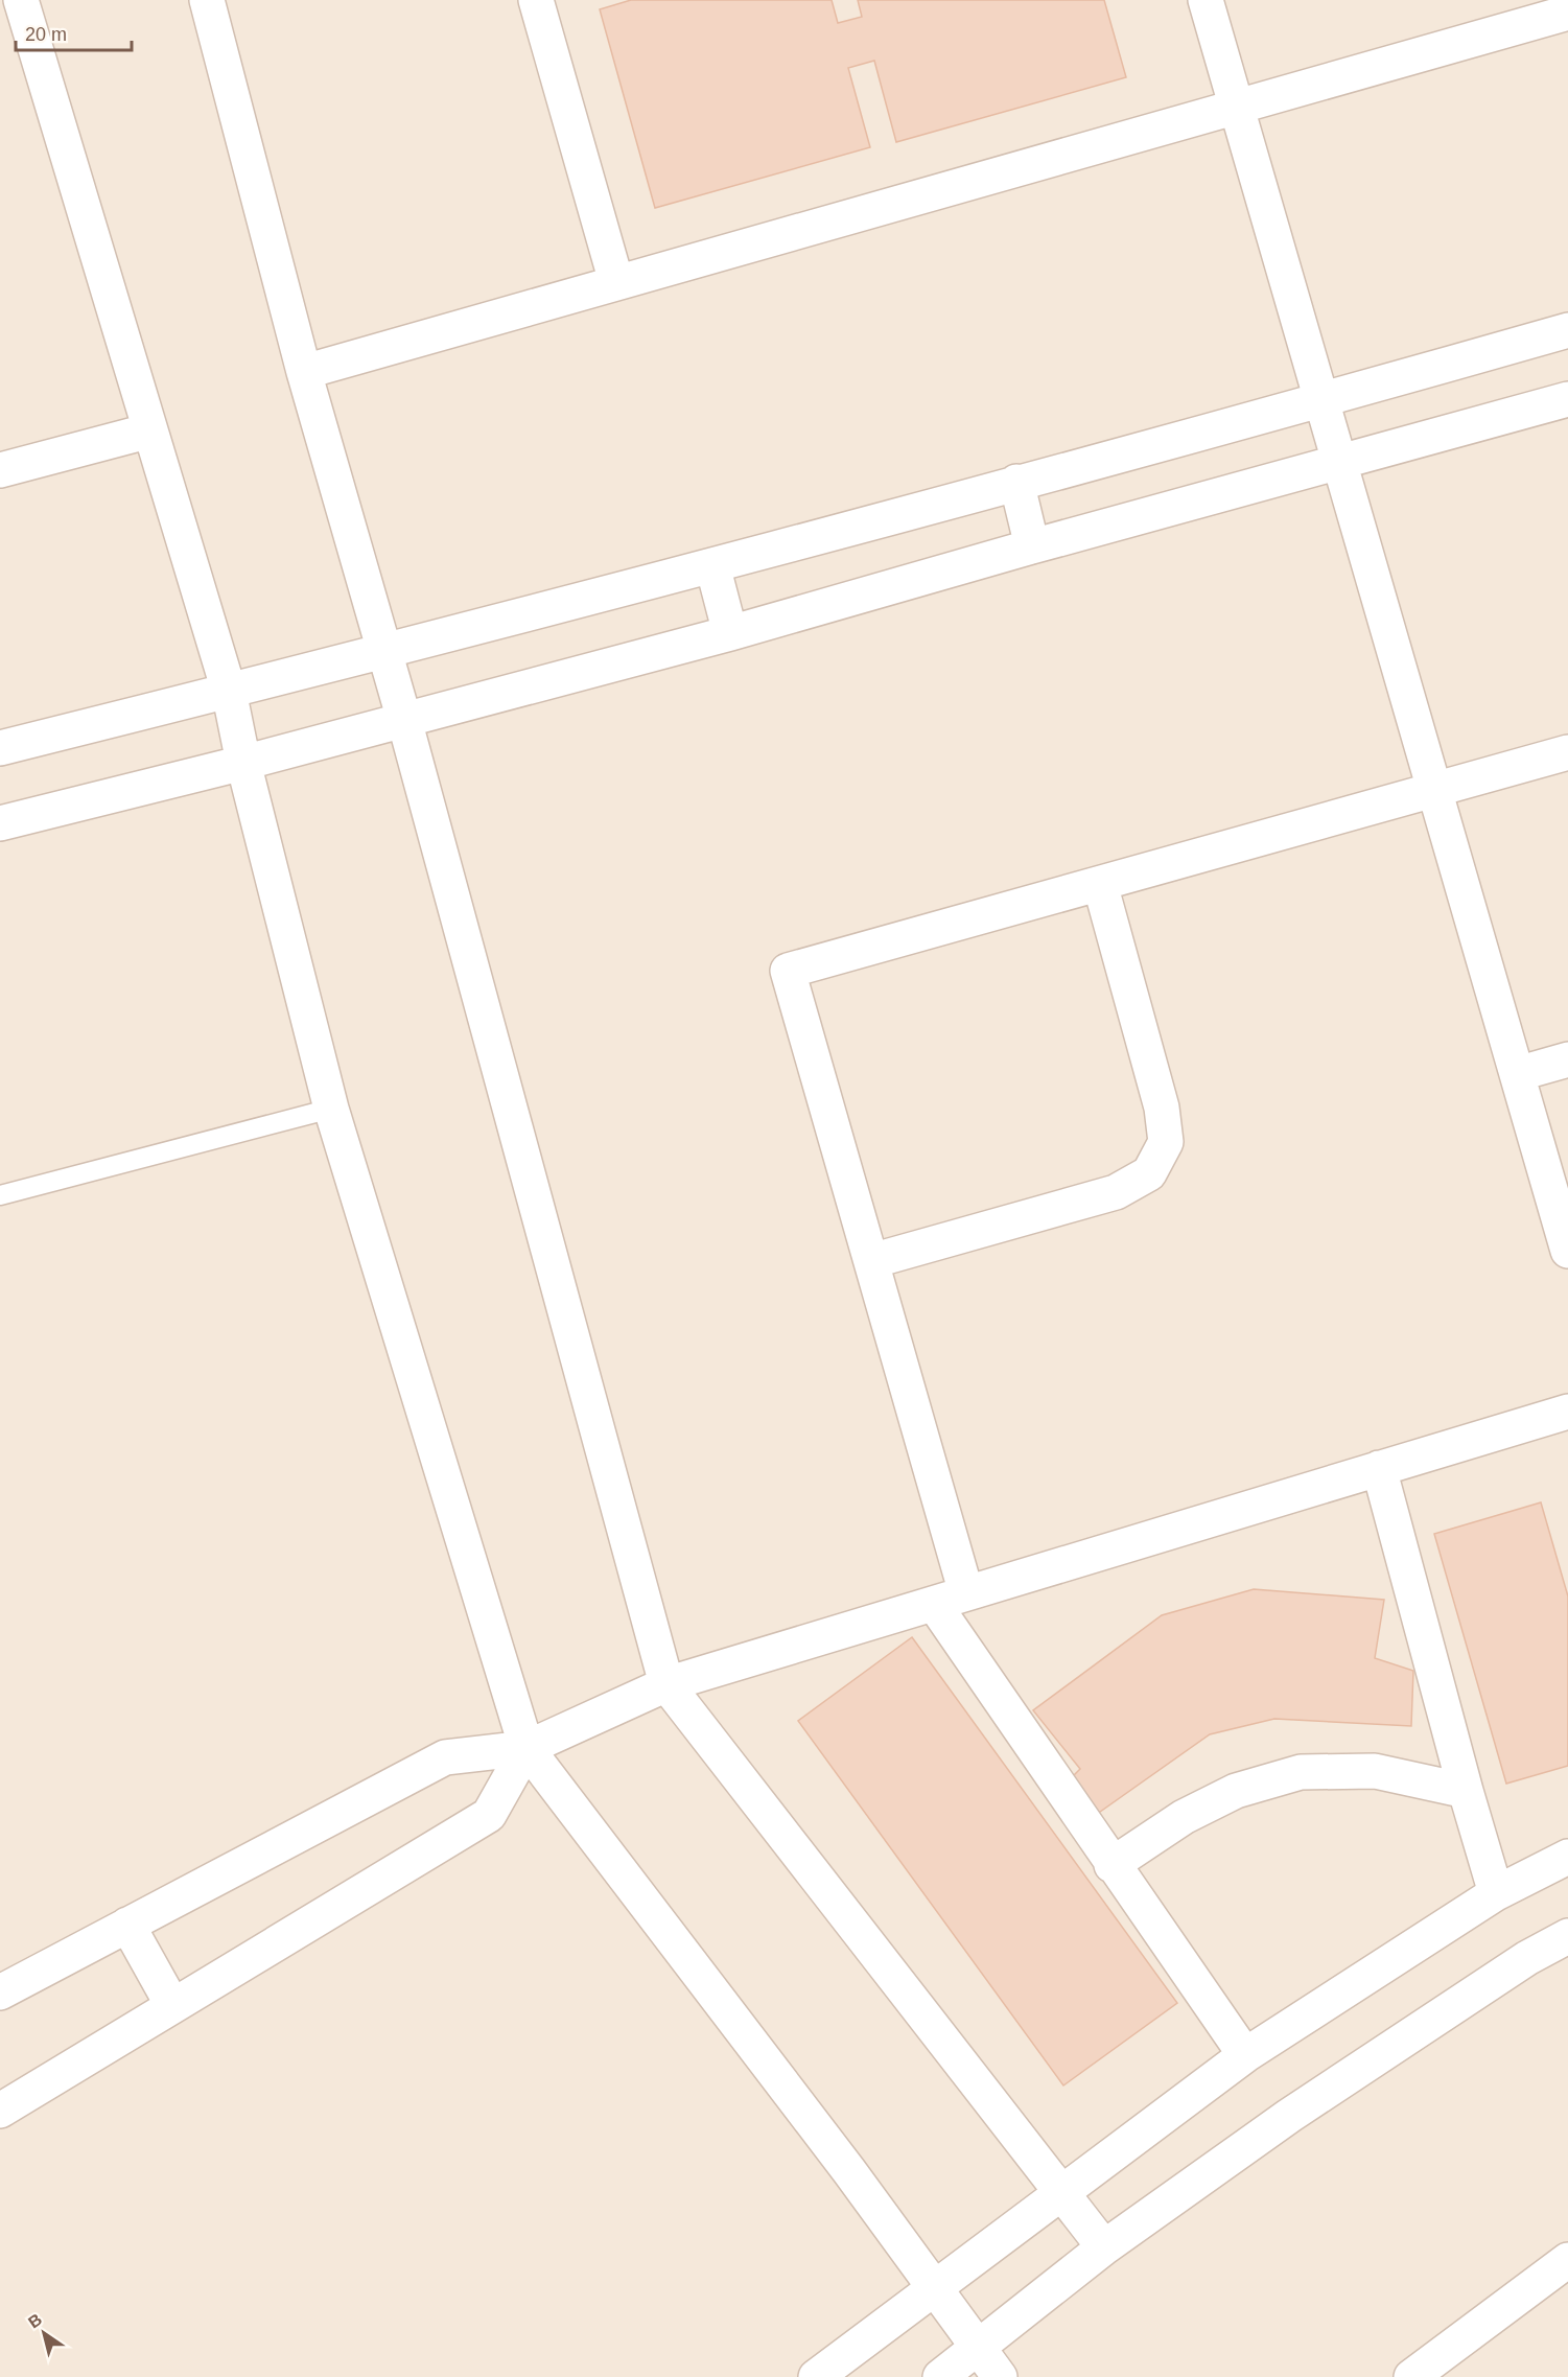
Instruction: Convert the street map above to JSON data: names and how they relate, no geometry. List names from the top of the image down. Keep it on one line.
{"scale_bar":"20 m","north":"top left"}
